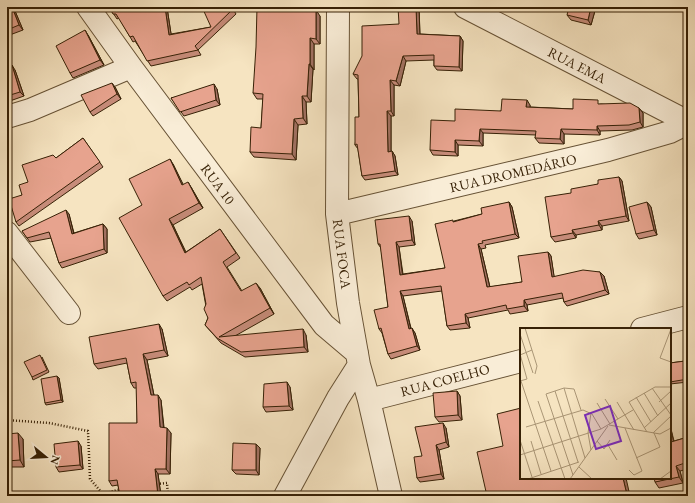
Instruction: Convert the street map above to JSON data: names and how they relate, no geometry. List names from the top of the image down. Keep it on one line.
{"streets":{"street":["RUA EMA","RUA DROMEDÁRIO","RUA 10","RUA FOCA","RUA COELHO"]},"crossings":[["RUA EMA","RUA DROMEDÁRIO"],["RUA DROMEDÁRIO","RUA FOCA"],["RUA 10","RUA FOCA"],["RUA FOCA","RUA COELHO"]],"north":"right"}
